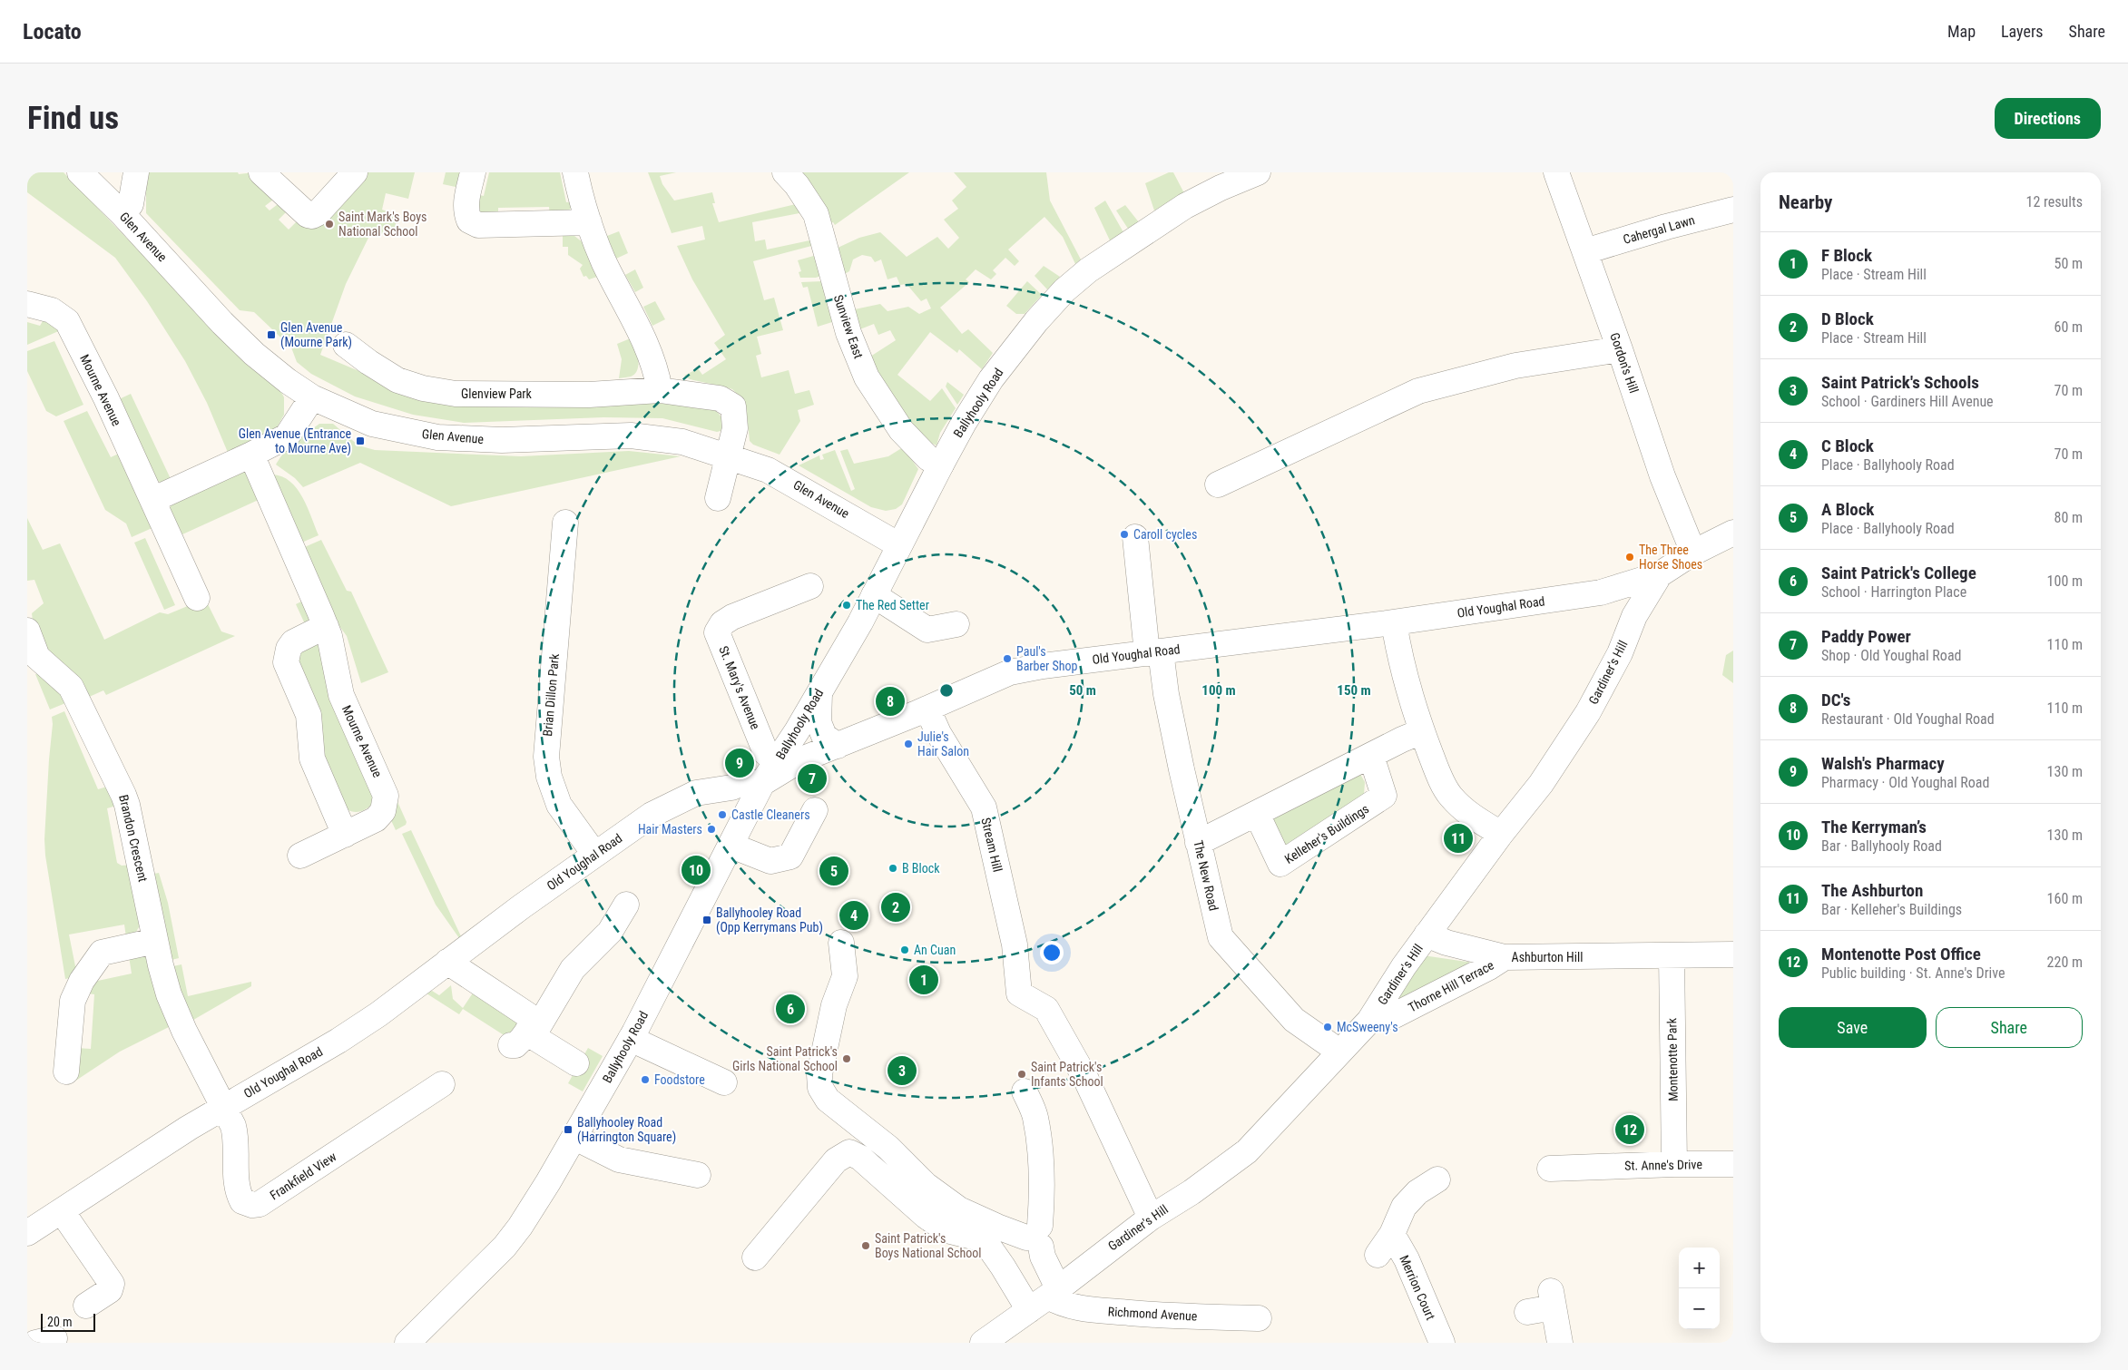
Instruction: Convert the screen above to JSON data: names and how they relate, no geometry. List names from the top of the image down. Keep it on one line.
{"streets":{"street":["Cahergal Lawn","Glen Avenue","Sunview East","Gordon's Hill","Mourne Avenue","Glenview Park","Ballyhooly Road","Old Youghal Road","Gardiner's Hill","St. Mary's Avenue","Brian Dillon Park","Kelleher's Buildings","Brandon Crescent","Stream Hill","The New Road","Ashburton Hill","Thorne Hill Terrace","Montenotte Park","St. Anne's Drive","Frankfield View","Merrion Court","Richmond Avenue"]},"crossings":[["Cahergal Lawn","Gordon's Hill"],["Glen Avenue","Glenview Park"],["Glen Avenue","Ballyhooly Road"],["Sunview East","Ballyhooly Road"],["Gordon's Hill","Old Youghal Road"],["Ballyhooly Road","Old Youghal Road"],["Ballyhooly Road","St. Mary's Avenue"],["Old Youghal Road","Gardiner's Hill"],["Old Youghal Road","Brian Dillon Park"],["Old Youghal Road","Brandon Crescent"],["Old Youghal Road","Stream Hill"],["Old Youghal Road","The New Road"],["Old Youghal Road","Frankfield View"],["Gardiner's Hill","Stream Hill"],["Gardiner's Hill","The New Road"],["Gardiner's Hill","Ashburton Hill"],["Gardiner's Hill","Thorne Hill Terrace"],["Gardiner's Hill","Richmond Avenue"],["Brandon Crescent","Frankfield View"],["Ashburton Hill","Thorne Hill Terrace"],["Ashburton Hill","Montenotte Park"],["Montenotte Park","St. Anne's Drive"]],"places":{"other":["Saint Mark's Boys National School","Caroll cycles","The Three Horse Shoes","The Red Setter","Paul's Barber Shop","Julie's Hair Salon","Castle Cleaners","Hair Masters","B Block","An Cuan","McSweeny's","Saint Patrick's Girls National School","Saint Patrick's Infants School","Foodstore","Saint Patrick's Boys National School"],"transit":["Glen Avenue (Mourne Park)","Glen Avenue (Entrance to Mourne Ave)","Ballyhooley Road (Opp Kerrymans Pub)","Ballyhooley Road (Harrington Square)"]},"scale_bar":"20 m","page":{"header":"Locato","nav":["Map","Layers","Share"],"buttons":["Directions",["Save","Share"]],"title":"Find us","heading":["Nearby","12 results"],"list":[{"mark":"1","name":"F Block","note":"Place · Stream Hill","value":"50 m"},{"mark":"2","name":"D Block","note":"Place · Stream Hill","value":"60 m"},{"mark":"3","name":"Saint Patrick's Schools","note":"School · Gardiners Hill Avenue","value":"70 m"},{"mark":"4","name":"C Block","note":"Place · Ballyhooly Road","value":"70 m"},{"mark":"5","name":"A Block","note":"Place · Ballyhooly Road","value":"80 m"},{"mark":"6","name":"Saint Patrick's College","note":"School · Harrington Place","value":"100 m"},{"mark":"7","name":"Paddy Power","note":"Shop · Old Youghal Road","value":"110 m"},{"mark":"8","name":"DC's","note":"Restaurant · Old Youghal Road","value":"110 m"},{"mark":"9","name":"Walsh's Pharmacy","note":"Pharmacy · Old Youghal Road","value":"130 m"},{"mark":"10","name":"The Kerryman’s","note":"Bar · Ballyhooly Road","value":"130 m"},{"mark":"11","name":"The Ashburton","note":"Bar · Kelleher's Buildings","value":"160 m"},{"mark":"12","name":"Montenotte Post Office","note":"Public building · St. Anne's Drive","value":"220 m"}],"pins":["8","9","7","11","10","5","2","4","1","6","3","12"],"map_buttons":["+","−"],"scale":"20 m"},"rings":["50 m","100 m","150 m"]}
